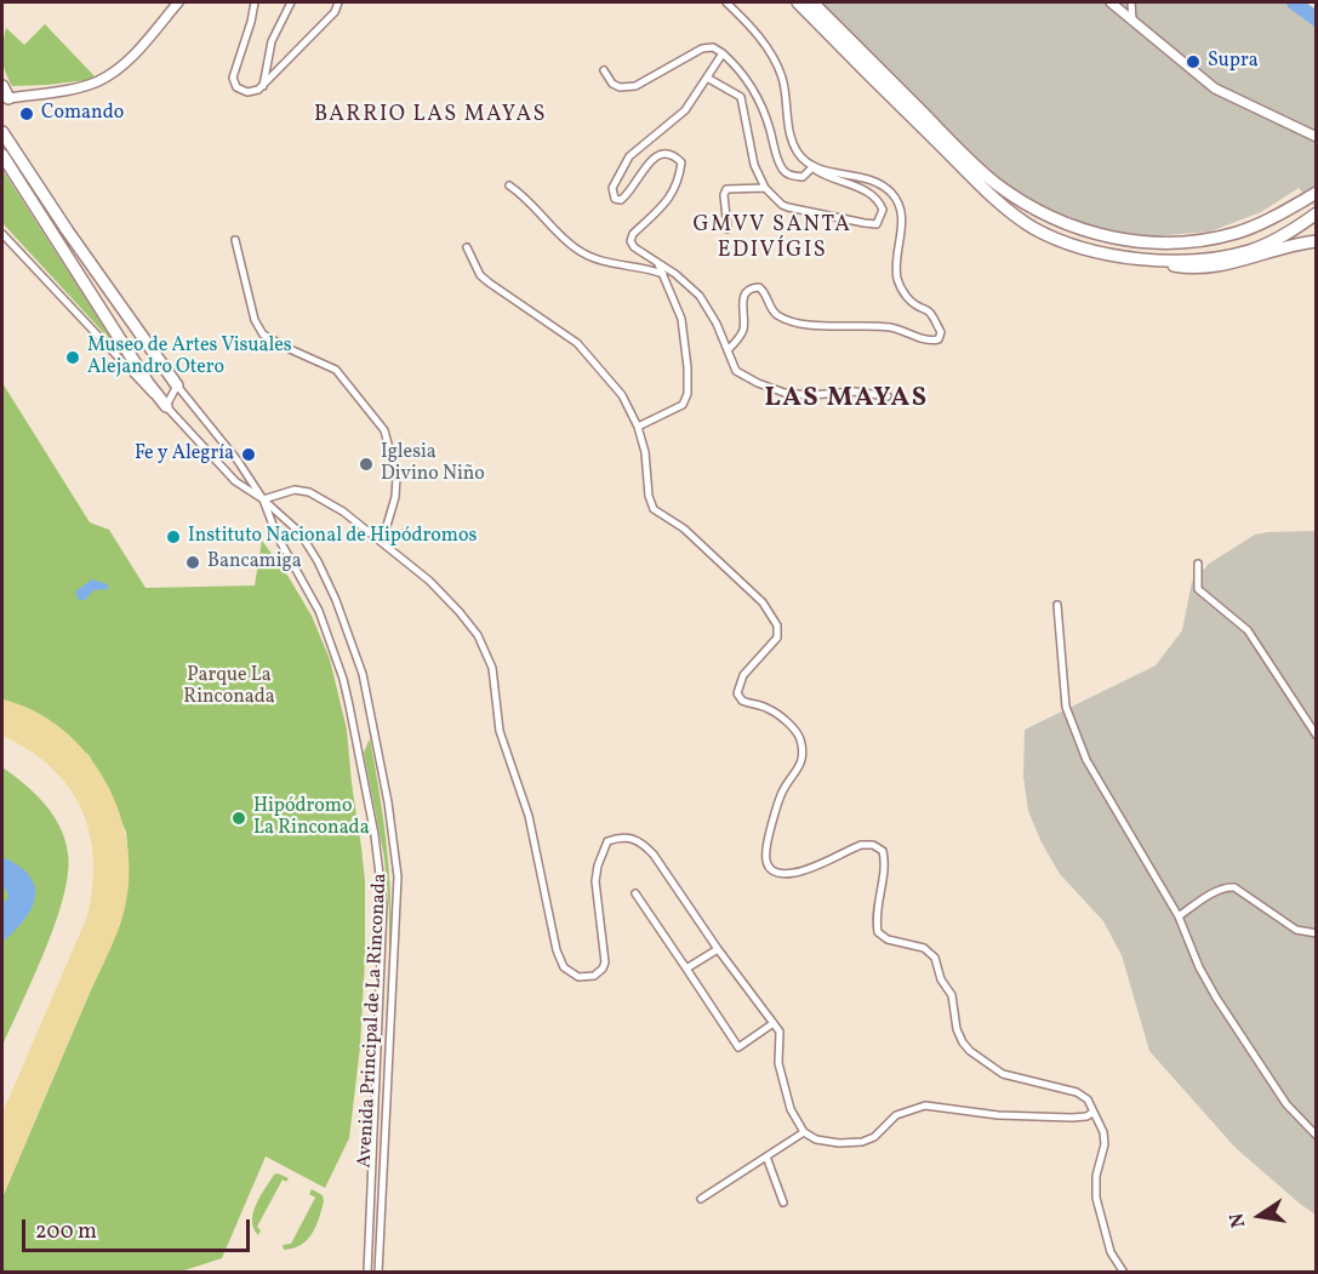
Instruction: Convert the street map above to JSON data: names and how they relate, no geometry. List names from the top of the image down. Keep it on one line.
{"streets":{"street":["Avenida Principal de La Rinconada"]},"districts":["BARRIO LAS MAYAS","GMVV SANTA EDIVÍGIS","LAS MAYAS"],"parks":["Parque La Rinconada"],"places":["Supra","Comando","Museo de Artes Visuales Alejandro Otero","Fe y Alegría","Iglesia Divino Niño","Instituto Nacional de Hipódromos","Bancamiga","Hipódromo La Rinconada"],"scale_bar":"200 m","north":"left"}
